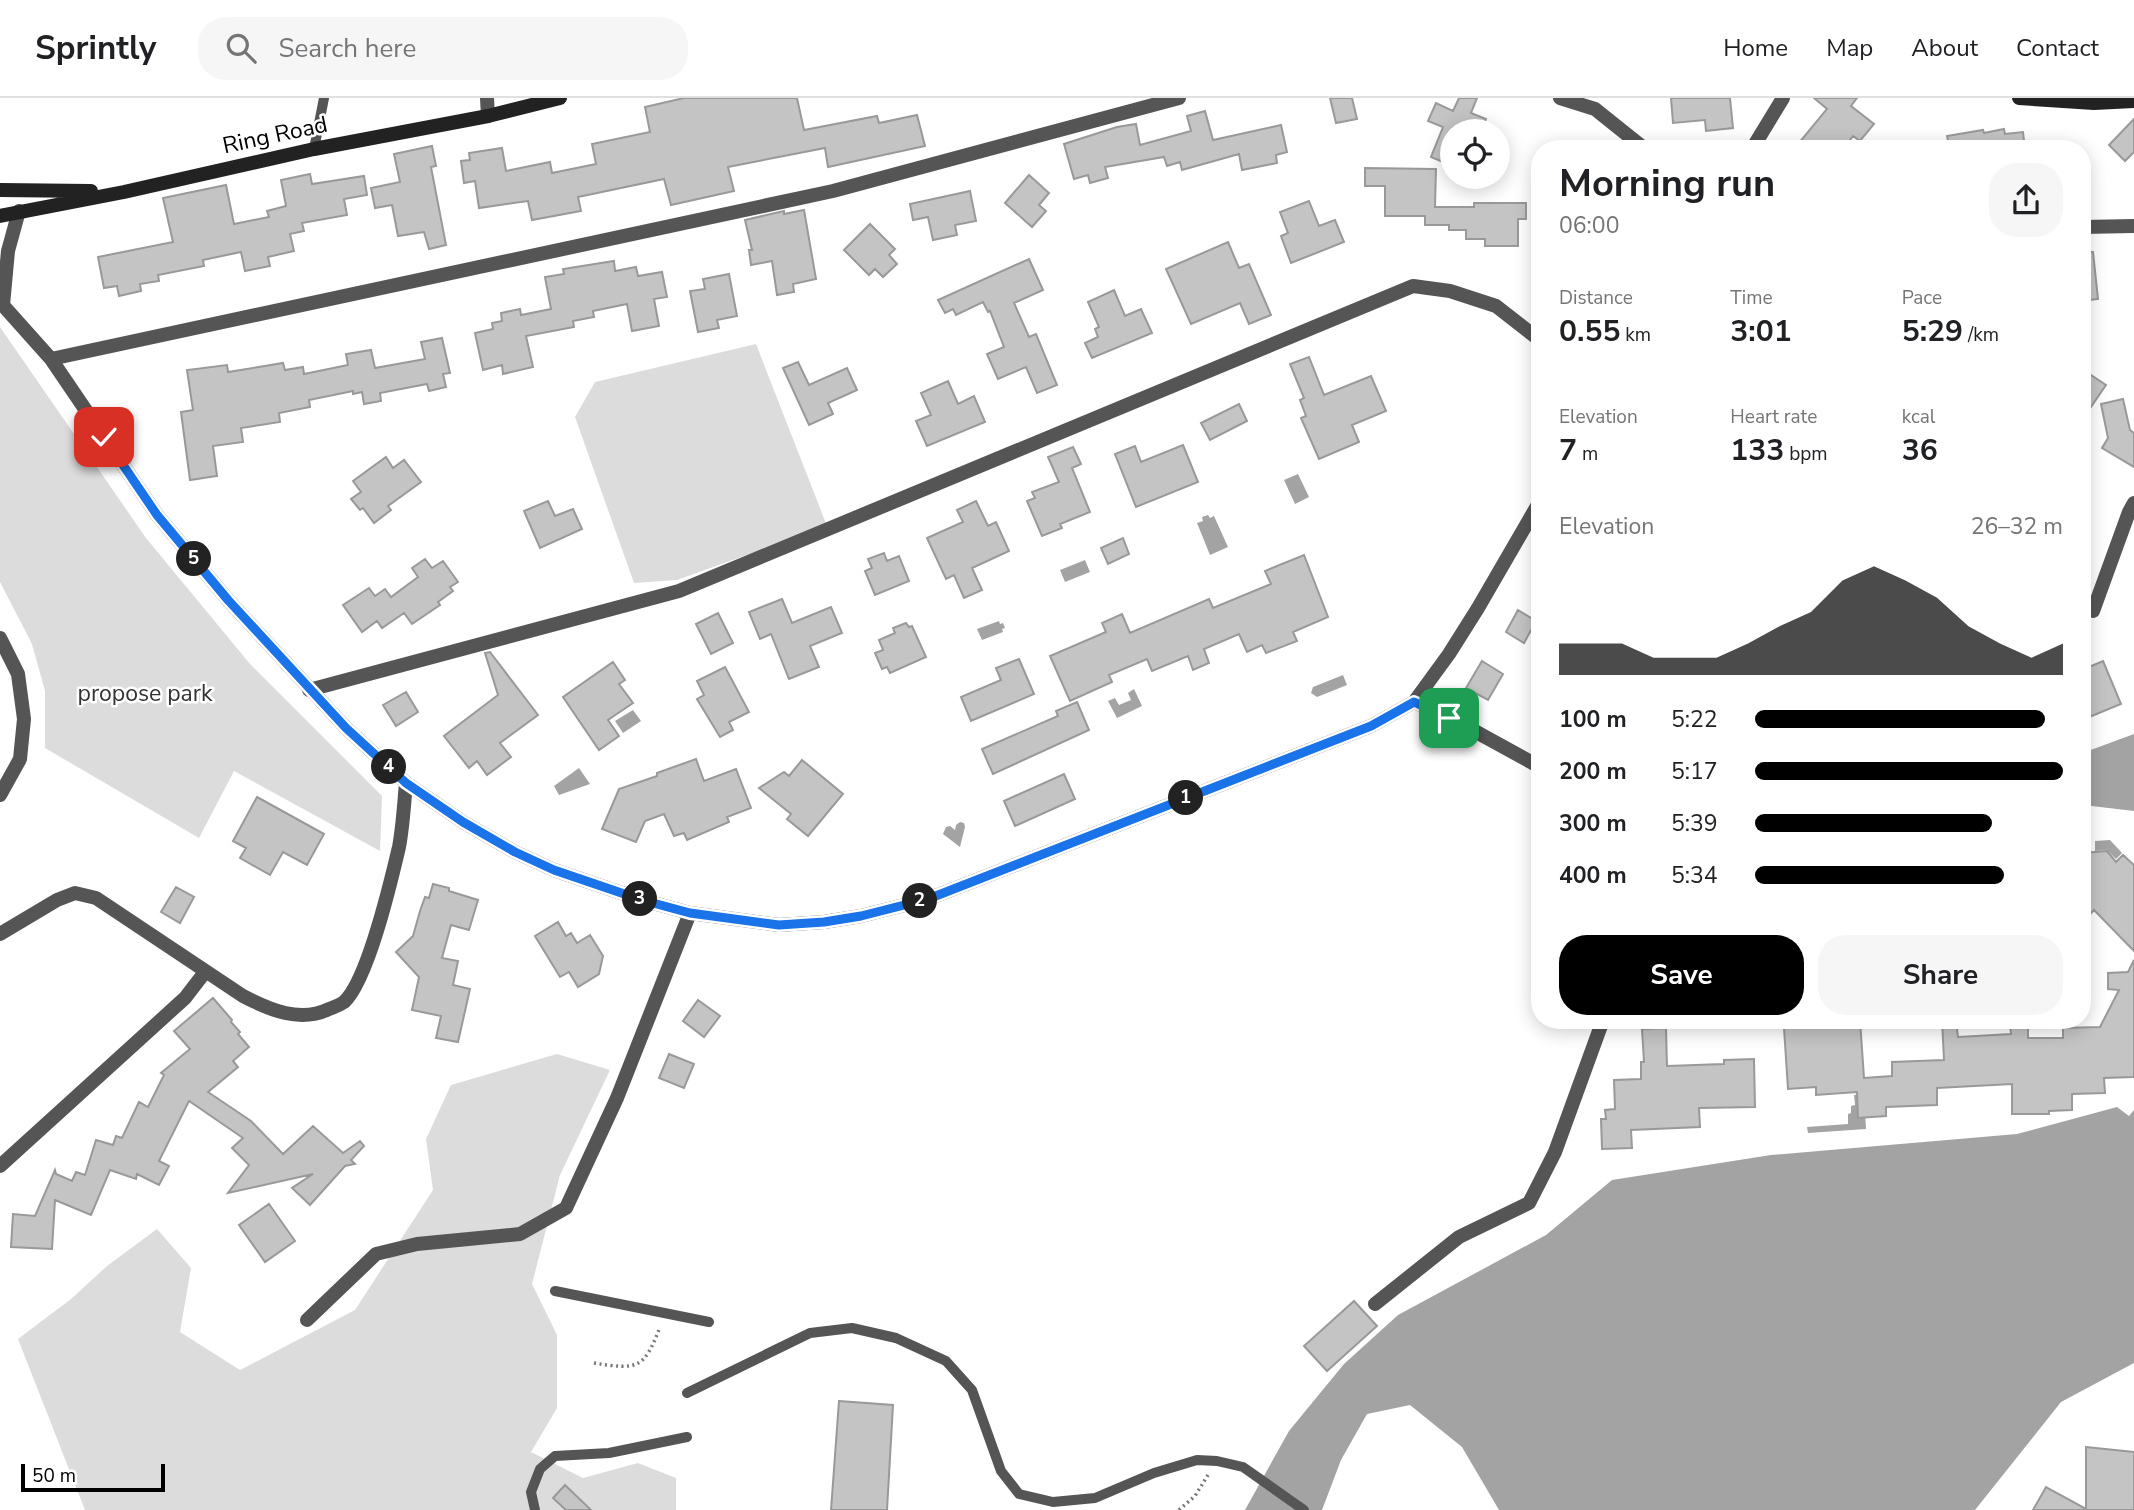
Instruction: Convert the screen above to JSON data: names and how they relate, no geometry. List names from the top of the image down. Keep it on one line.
{"streets":{"main road":["Ring Road"]},"parks":["propose park"],"scale_bar":"50 m","page":{"header":"Sprintly","search":"Search here","nav":["Home","Map","About","Contact"],"heading":["Morning run","06:00"],"stats":[["Distance","0.55 km"],["Time","3:01"],["Pace","5:29 /km"],["Elevation","7 m"],["Heart rate","133 bpm"],["kcal","36"]],"chart":["Elevation","26–32 m"],"pins":["5","4","1","3","2"],"list":[{"name":"100 m","note":"5:22"},{"name":"200 m","note":"5:17"},{"name":"300 m","note":"5:39"},{"name":"400 m","note":"5:34"}],"buttons":["Save","Share"],"scale":"50 m"}}
